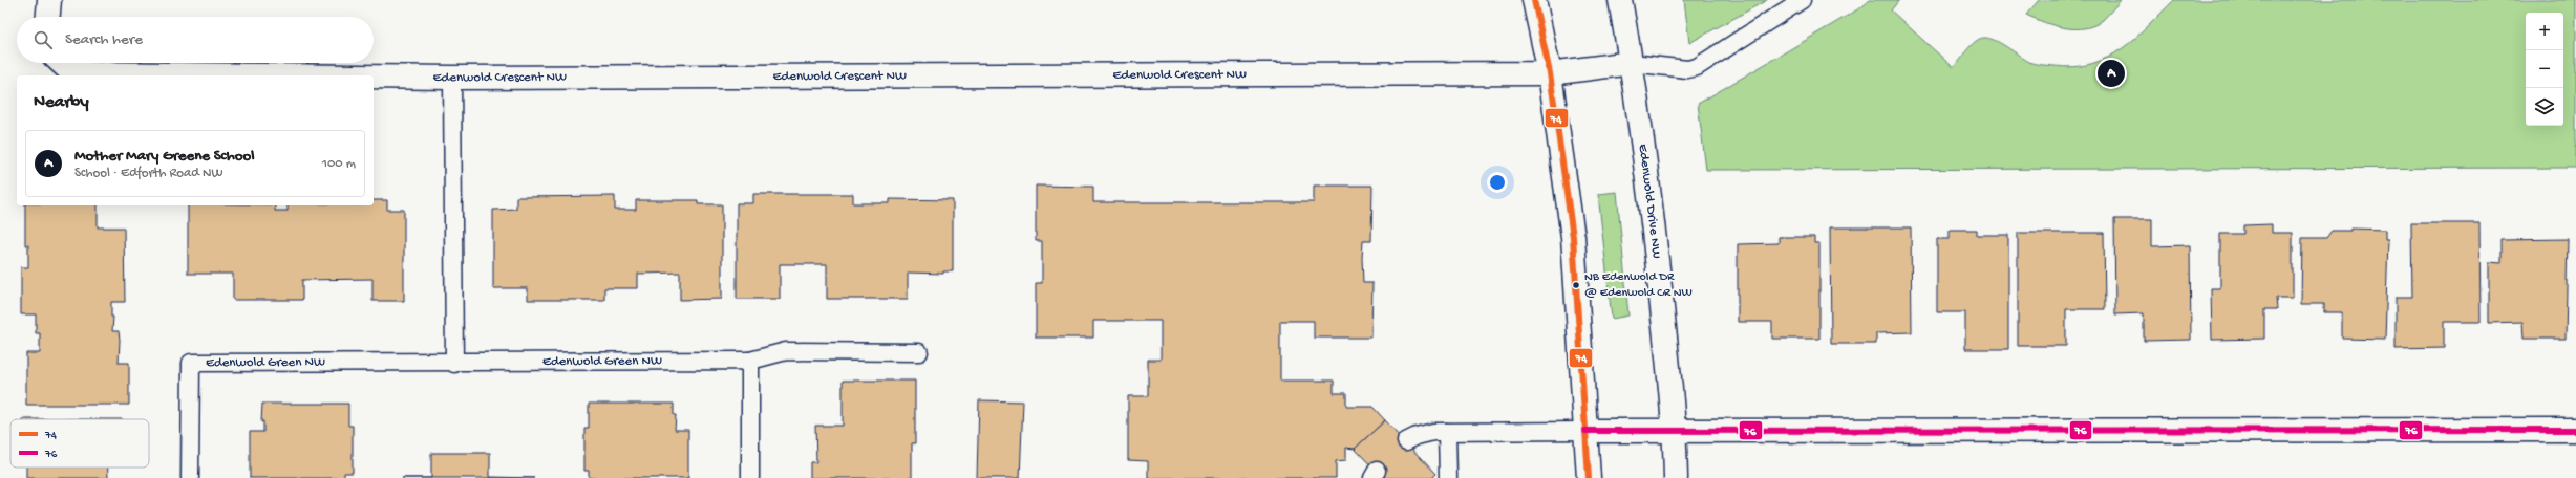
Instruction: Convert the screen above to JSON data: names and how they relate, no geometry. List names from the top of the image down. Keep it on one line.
{"streets":{"street":["Edenwold Crescent NW","Edenwold Drive NW"],"lane":["Edenwold Green NW"]},"crossings":[["Edenwold Crescent NW","Edenwold Drive NW"]],"places":["NB Edenwold DR @ Edenwold CR NW"],"lines":["transit line 74","transit line 76"],"legend":["74","76"],"page":{"map_buttons":["+","−"],"search":"Search here","pins":"A","heading":"Nearby","list":[{"mark":"A","name":"Mother Mary Greene School","note":"School · Edforth Road NW","value":"100 m"}]}}
